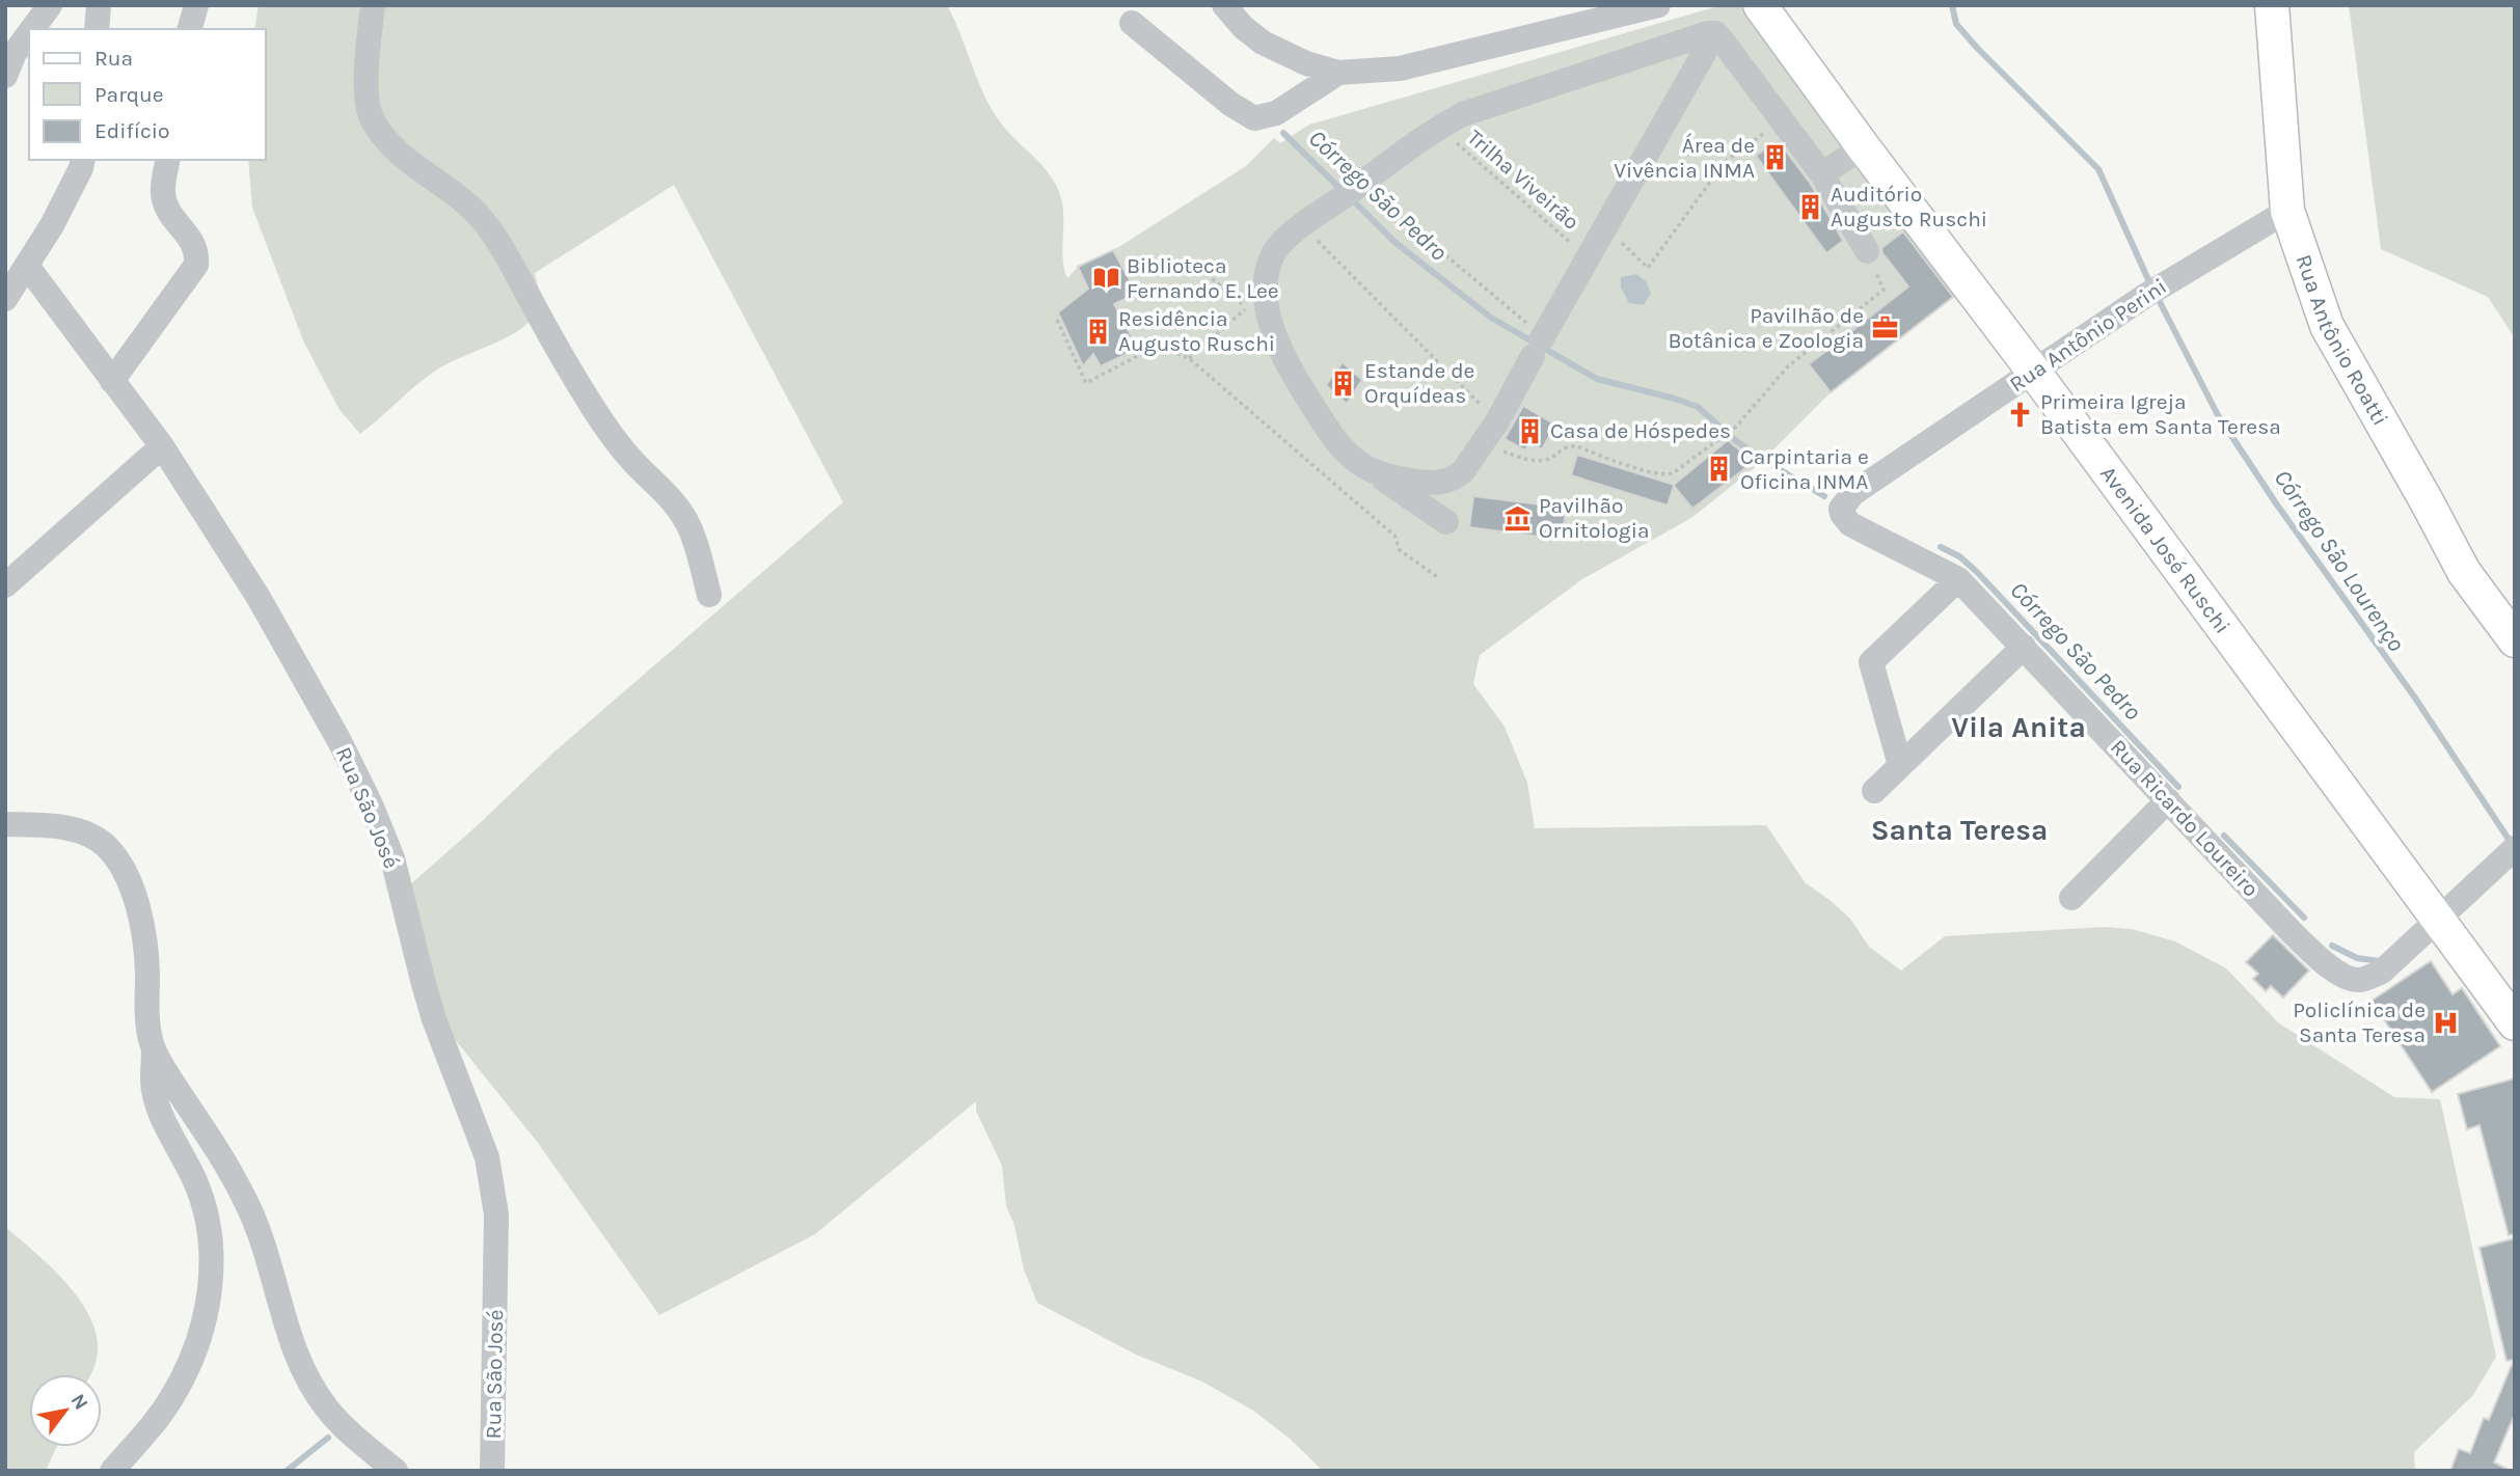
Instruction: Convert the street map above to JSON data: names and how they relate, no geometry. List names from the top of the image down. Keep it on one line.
{"streets":{"main road":["Rua Antônio Roatti","Avenida José Ruschi"],"street":["Rua Antônio Perini","Rua São José","Rua Ricardo Loureiro"],"path":["Trilha Viveirão"]},"crossings":[["Rua Antônio Perini","Rua Antônio Roatti"],["Rua Antônio Perini","Avenida José Ruschi"],["Rua Antônio Perini","Rua Ricardo Loureiro"],["Avenida José Ruschi","Rua Ricardo Loureiro"]],"districts":["Vila Anita","Santa Teresa"],"water":["Córrego São Pedro","Córrego São Lourenço"],"places":{"building":["Área de Vivência INMA","Auditório Augusto Ruschi","Residência Augusto Ruschi","Estande de Orquídeas","Casa de Hóspedes","Carpintaria e Oficina INMA"],"library":["Biblioteca Fernando E. Lee"],"office":["Pavilhão de Botânica e Zoologia"],"church":["Primeira Igreja Batista em Santa Teresa"],"museum":["Pavilhão Ornitologia"],"hospital":["Policlínica de Santa Teresa"]},"legend":["Rua","Parque","Edifício"],"north":"top right"}
